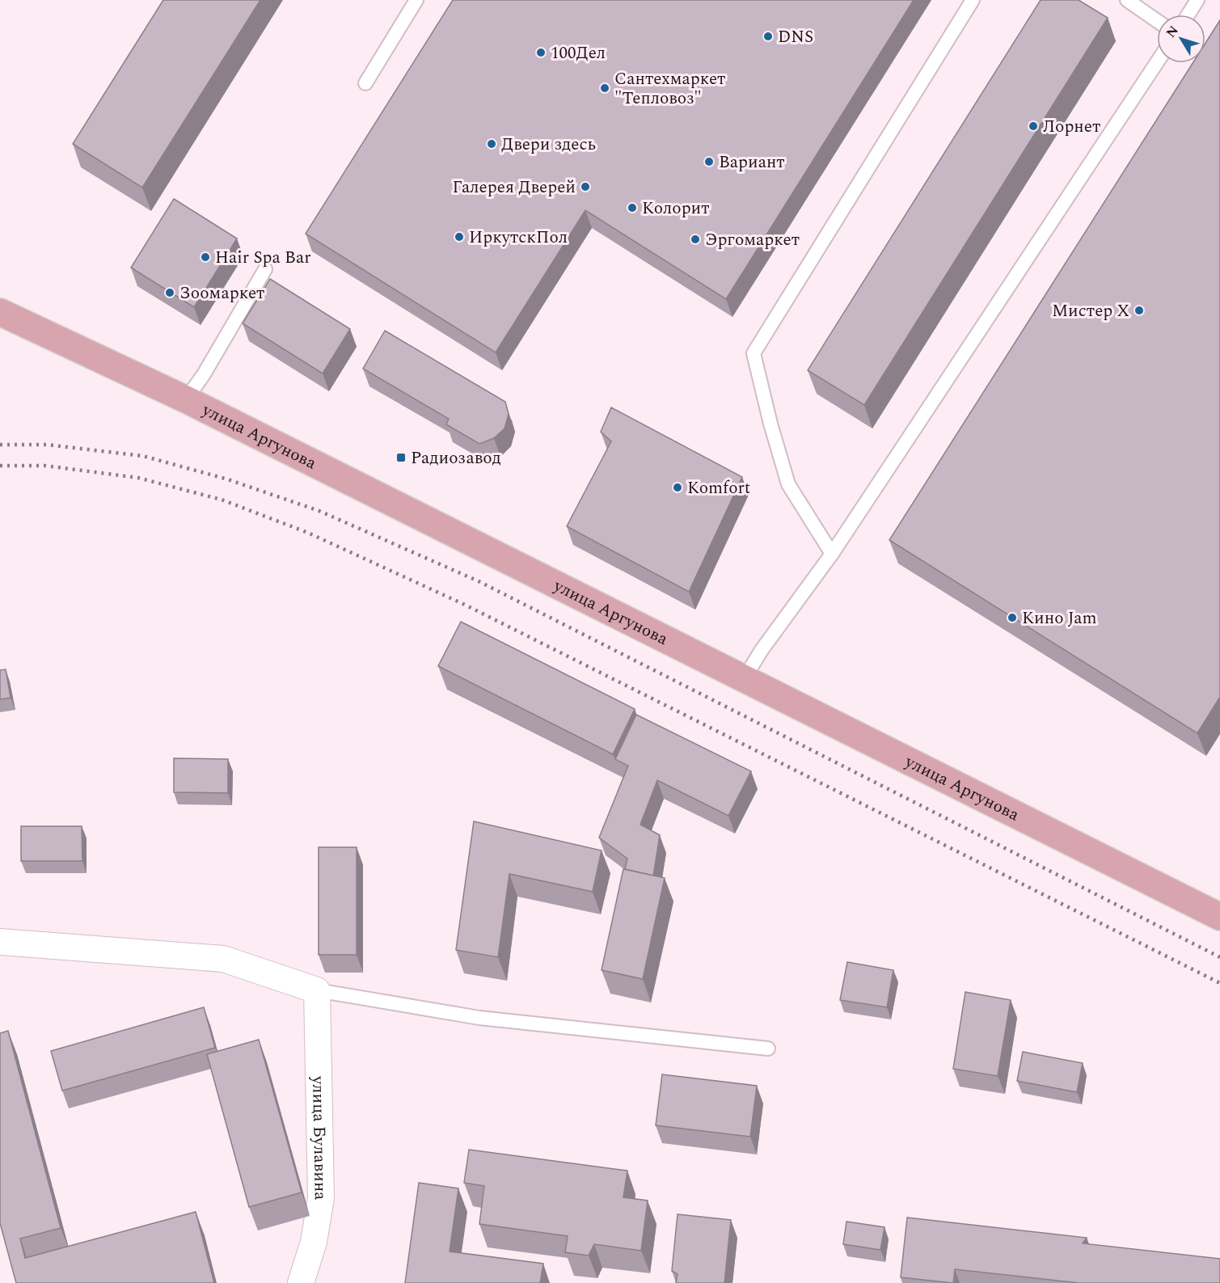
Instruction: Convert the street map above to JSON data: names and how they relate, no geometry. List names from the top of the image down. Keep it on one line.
{"streets":{"main road":["улица Аргунова"],"street":["улица Булавина"]},"places":{"other":["DNS","100Дел","Сантехмаркет \"Тепловоз\"","Лорнет","Двери здесь","Вариант","Галерея Дверей","Колорит","ИркутскПол","Эргомаркет","Hair Spa Bar","Зоомаркет","Мистер Х","Komfort","Кино Jam"],"transit":["Радиозавод"]},"north":"top left"}
